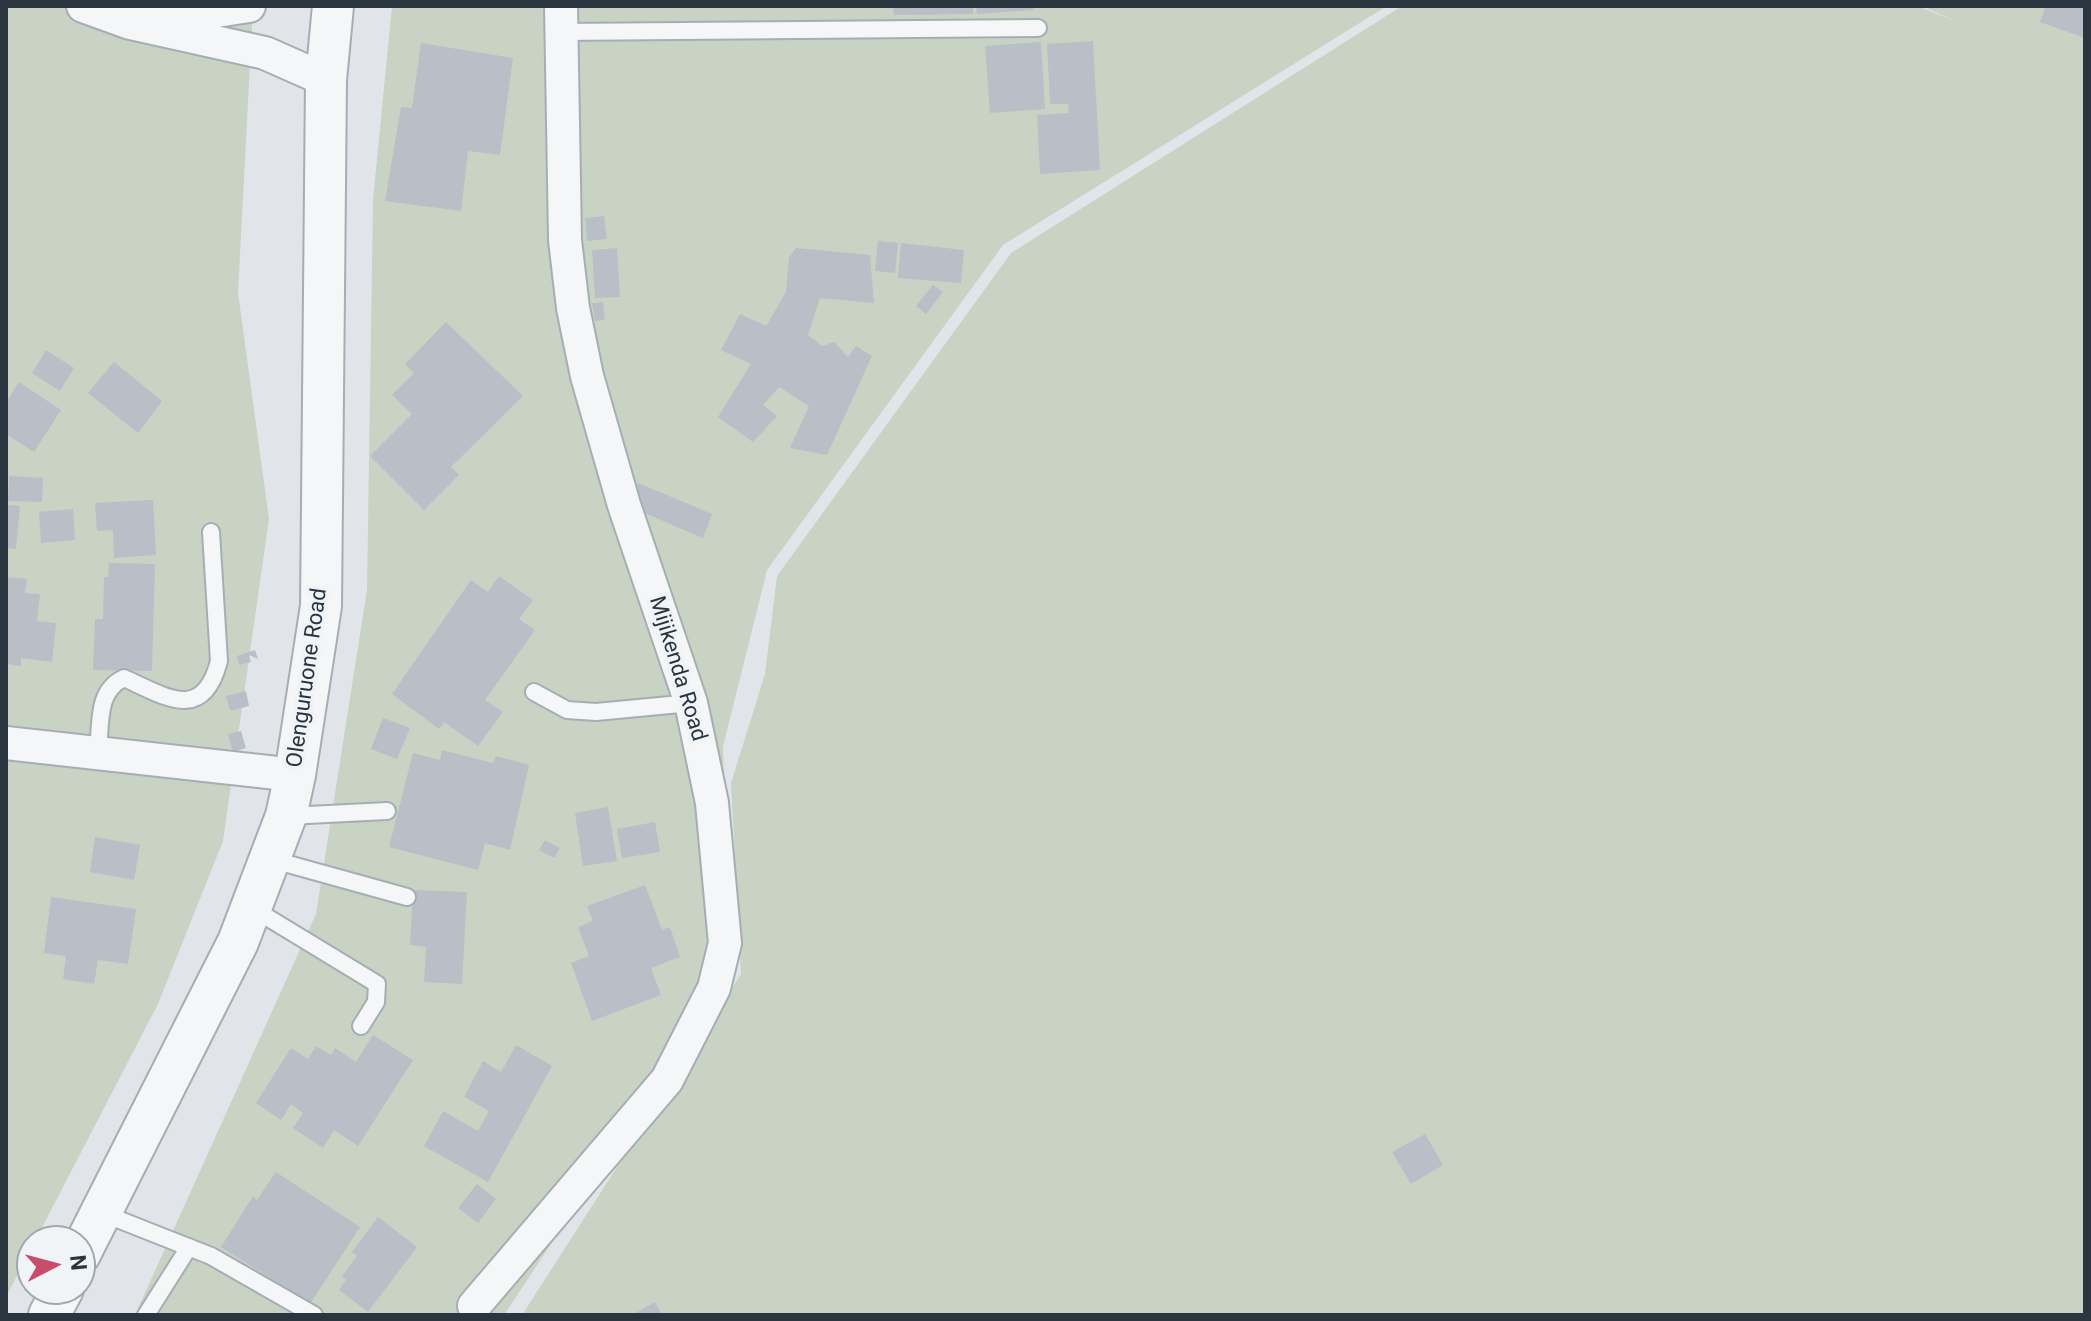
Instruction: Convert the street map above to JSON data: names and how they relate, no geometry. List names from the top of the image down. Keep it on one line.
{"streets":{"street":["Mijikenda Road","Olenguruone Road"]},"north":"right"}
